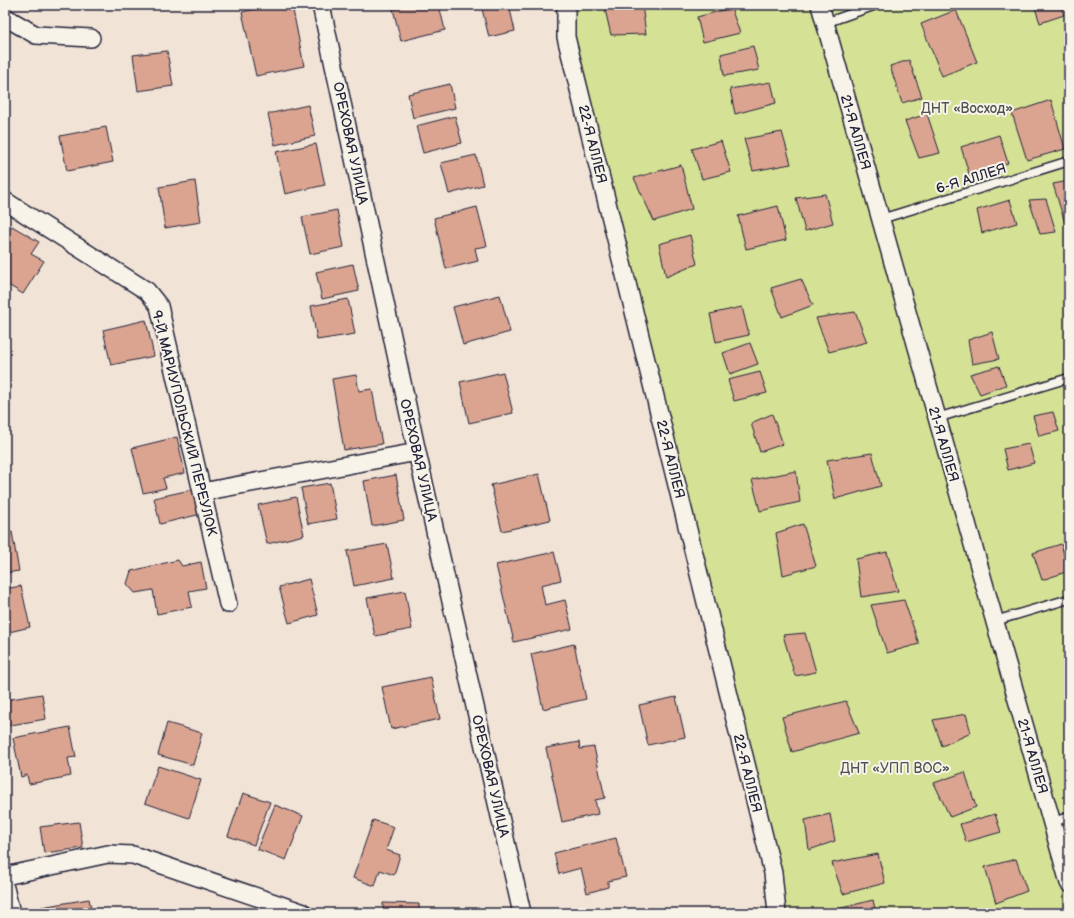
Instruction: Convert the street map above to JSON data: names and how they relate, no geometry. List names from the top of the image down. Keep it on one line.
{"streets":{"street":["21-Я АЛЛЕЯ","ОРЕХОВАЯ УЛИЦА","22-Я АЛЛЕЯ","9-Й МАРИУПОЛЬСКИЙ ПЕРЕУЛОК"],"lane":["6-Я АЛЛЕЯ"]},"crossings":[["21-Я АЛЛЕЯ","6-Я АЛЛЕЯ"]],"parks":["ДНТ «Восход»","ДНТ «УПП ВОС»"]}
